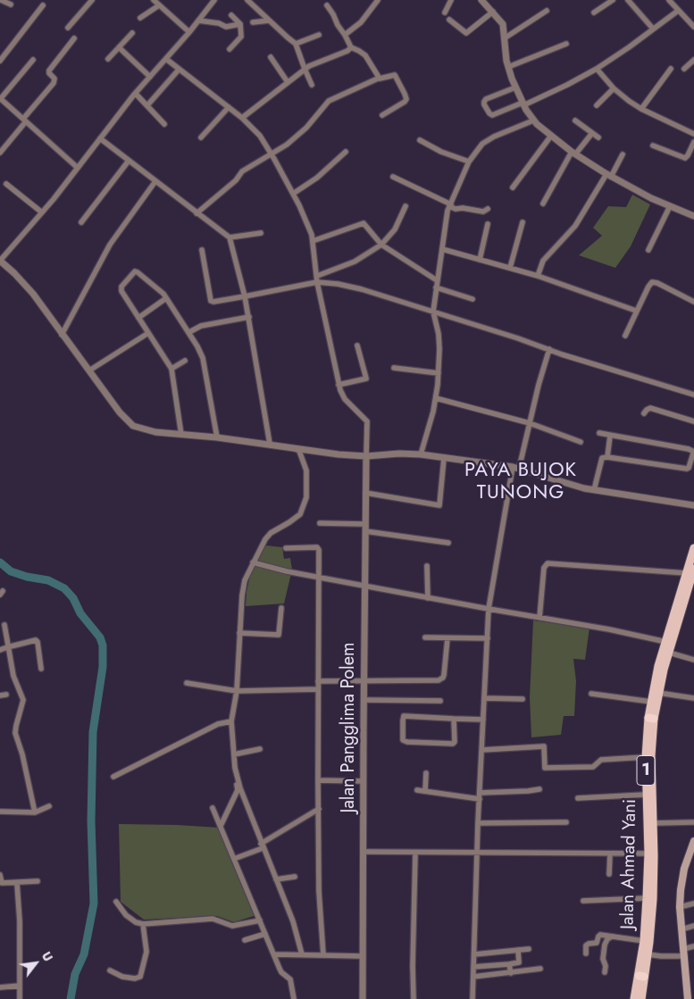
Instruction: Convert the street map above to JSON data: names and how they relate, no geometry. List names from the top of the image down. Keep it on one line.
{"streets":{"main road":["1","Jalan Ahmad Yani"],"street":["Jalan Pangglima Polem"]},"crossings":[["1","Jalan Ahmad Yani"]],"districts":["PAYA BUJOK TUNONG"],"north":"top right"}
